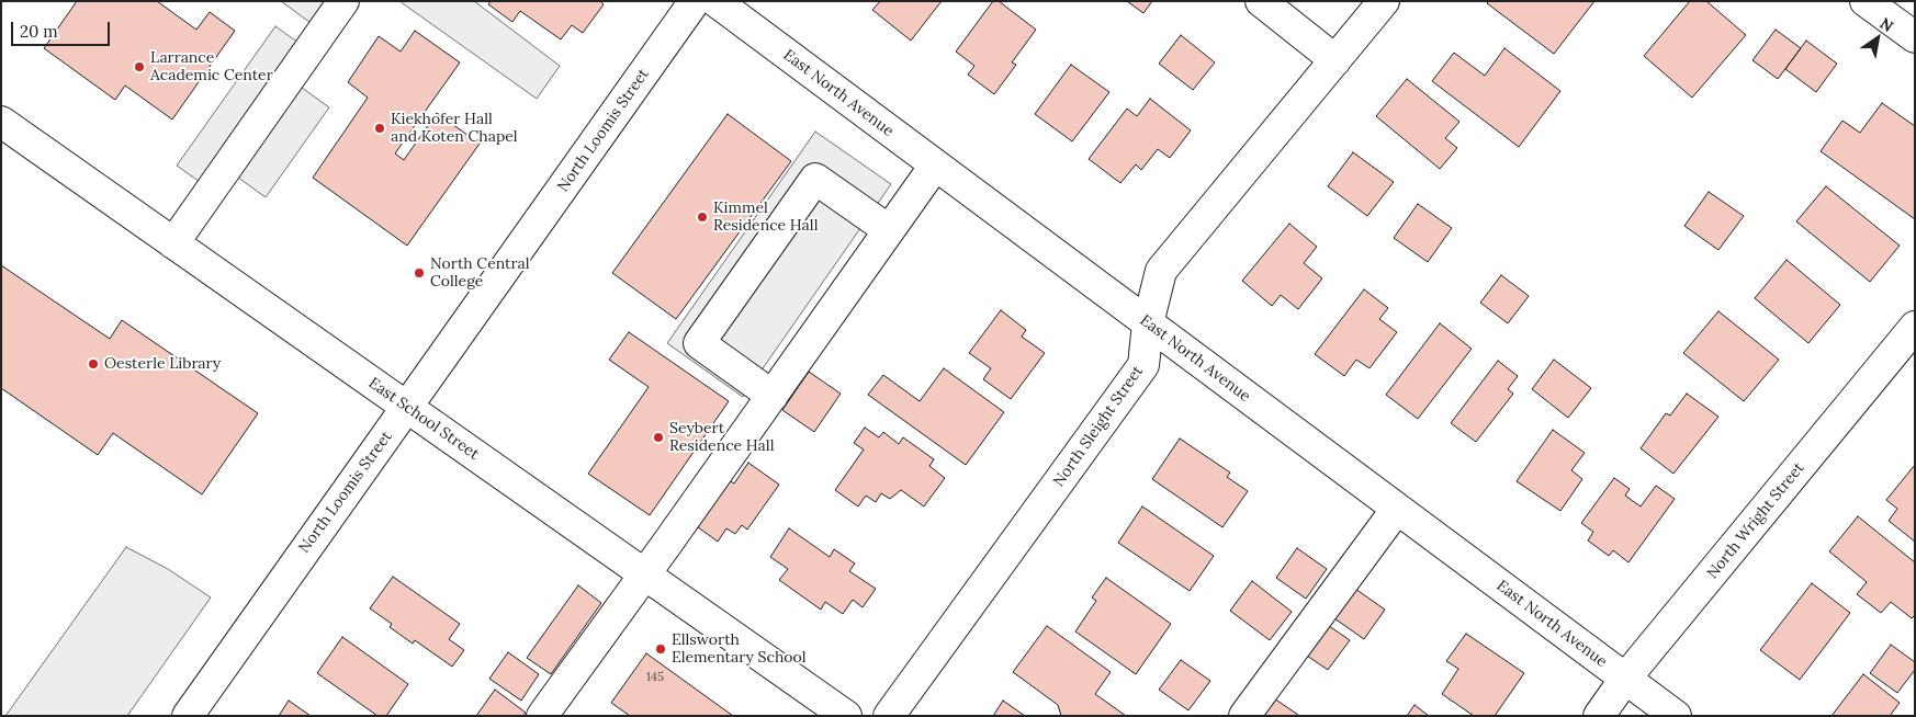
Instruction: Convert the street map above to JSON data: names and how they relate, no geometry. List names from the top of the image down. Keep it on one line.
{"streets":{"street":["East North Avenue","North Loomis Street","East School Street","North Sleight Street","North Wright Street"]},"crossings":[["East North Avenue","North Sleight Street"],["East North Avenue","North Wright Street"],["North Loomis Street","East School Street"]],"places":["Larrance Academic Center","Kiekhofer Hall and Koten Chapel","Kimmel Residence Hall","North Central College","Oesterle Library","Seybert Residence Hall","Ellsworth Elementary School"],"house_numbers":["145"],"scale_bar":"20 m","north":"top right"}
